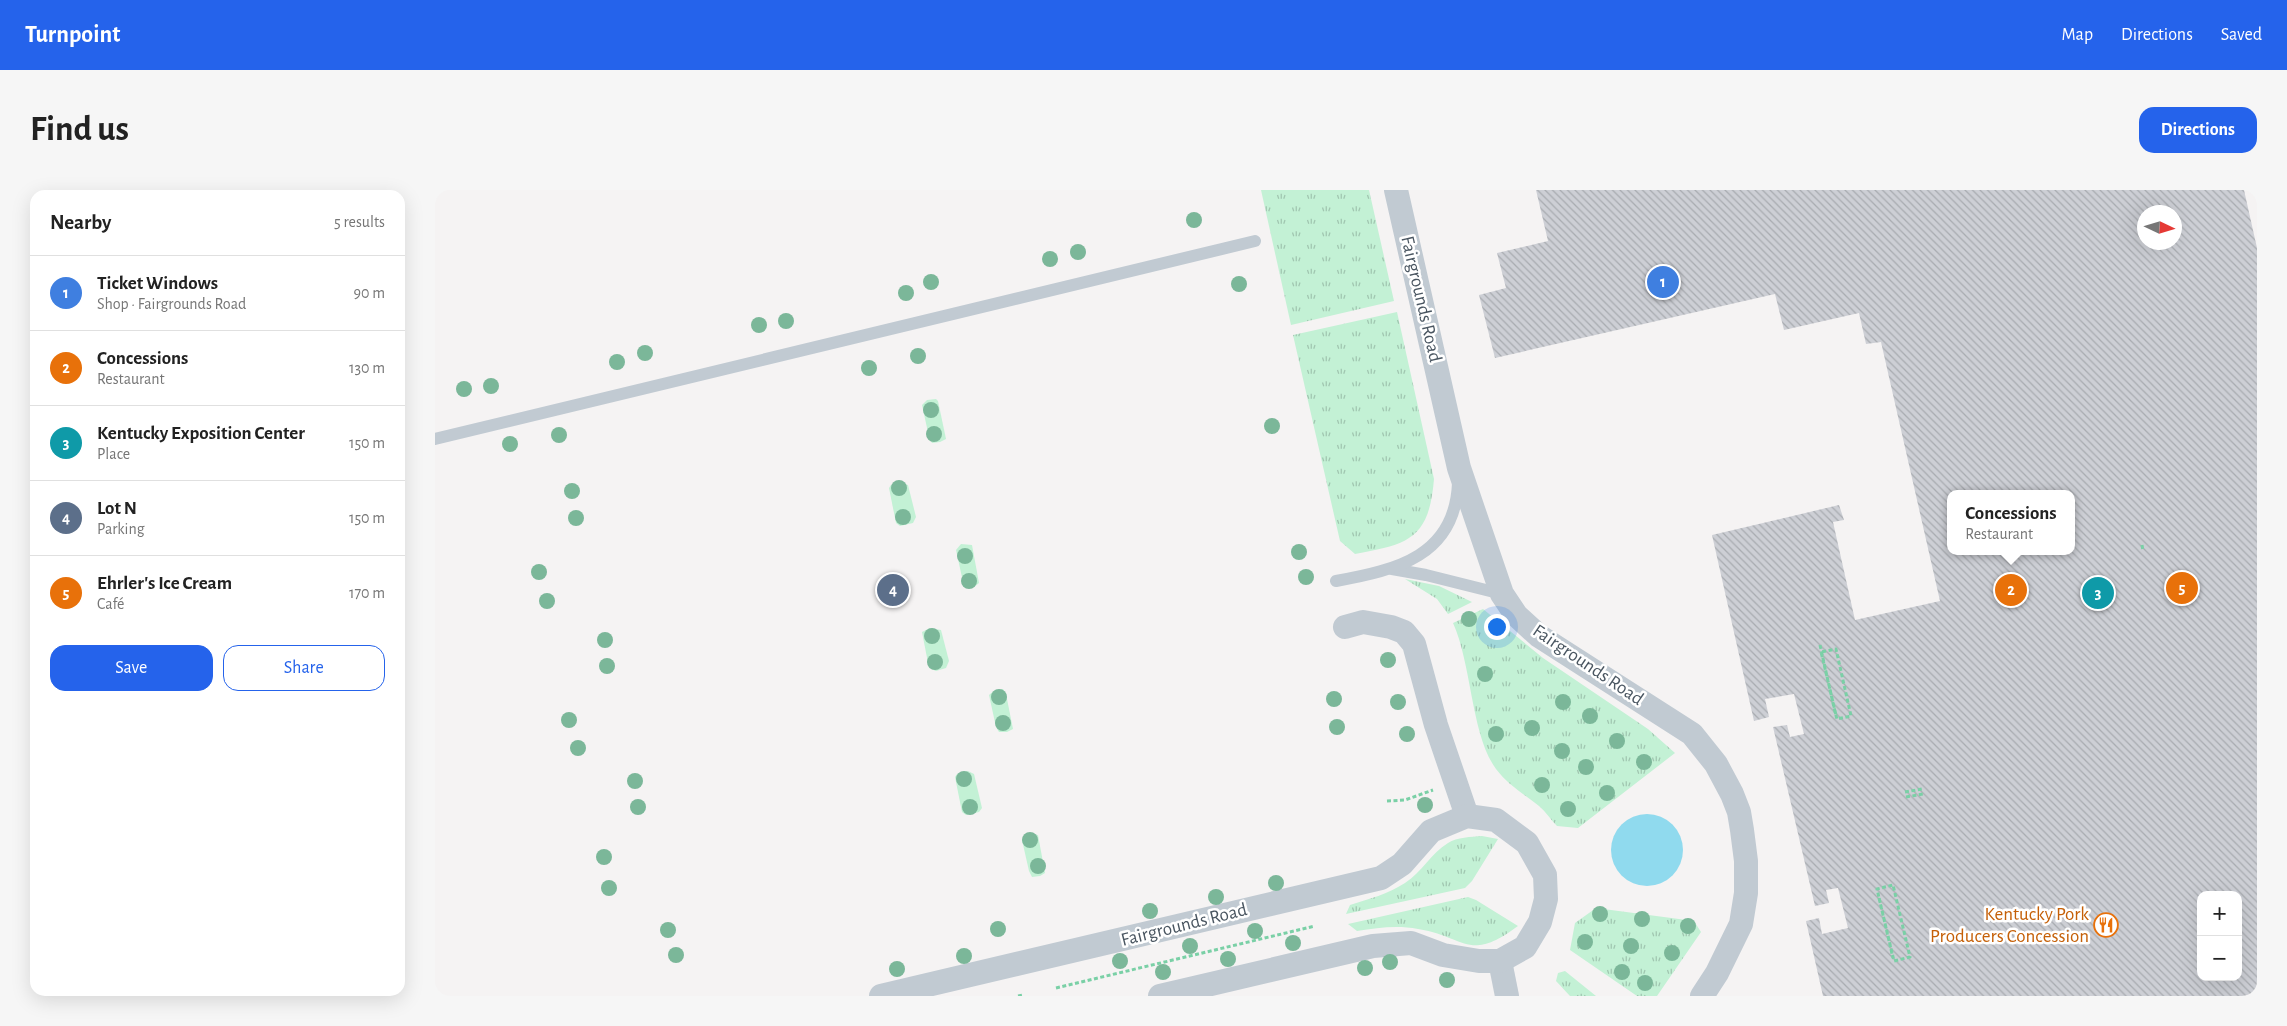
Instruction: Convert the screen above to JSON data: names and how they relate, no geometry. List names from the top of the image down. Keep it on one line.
{"streets":{"street":["Fairgrounds Road"]},"places":{"restaurant":["Kentucky Pork Producers Concession"]},"north":"right","page":{"header":"Turnpoint","nav":["Map","Directions","Saved"],"buttons":["Directions",["Save","Share"]],"title":"Find us","heading":["Nearby","5 results"],"list":[{"mark":"1","name":"Ticket Windows","note":"Shop · Fairgrounds Road","value":"90 m"},{"mark":"2","name":"Concessions","note":"Restaurant","value":"130 m"},{"mark":"3","name":"Kentucky Exposition Center","note":"Place","value":"150 m"},{"mark":"4","name":"Lot N","note":"Parking","value":"150 m"},{"mark":"5","name":"Ehrler's Ice Cream","note":"Café","value":"170 m"}],"pins":["1","5","2","4","3"],"popup":["Concessions","Restaurant"],"map_buttons":["+","−"]}}
